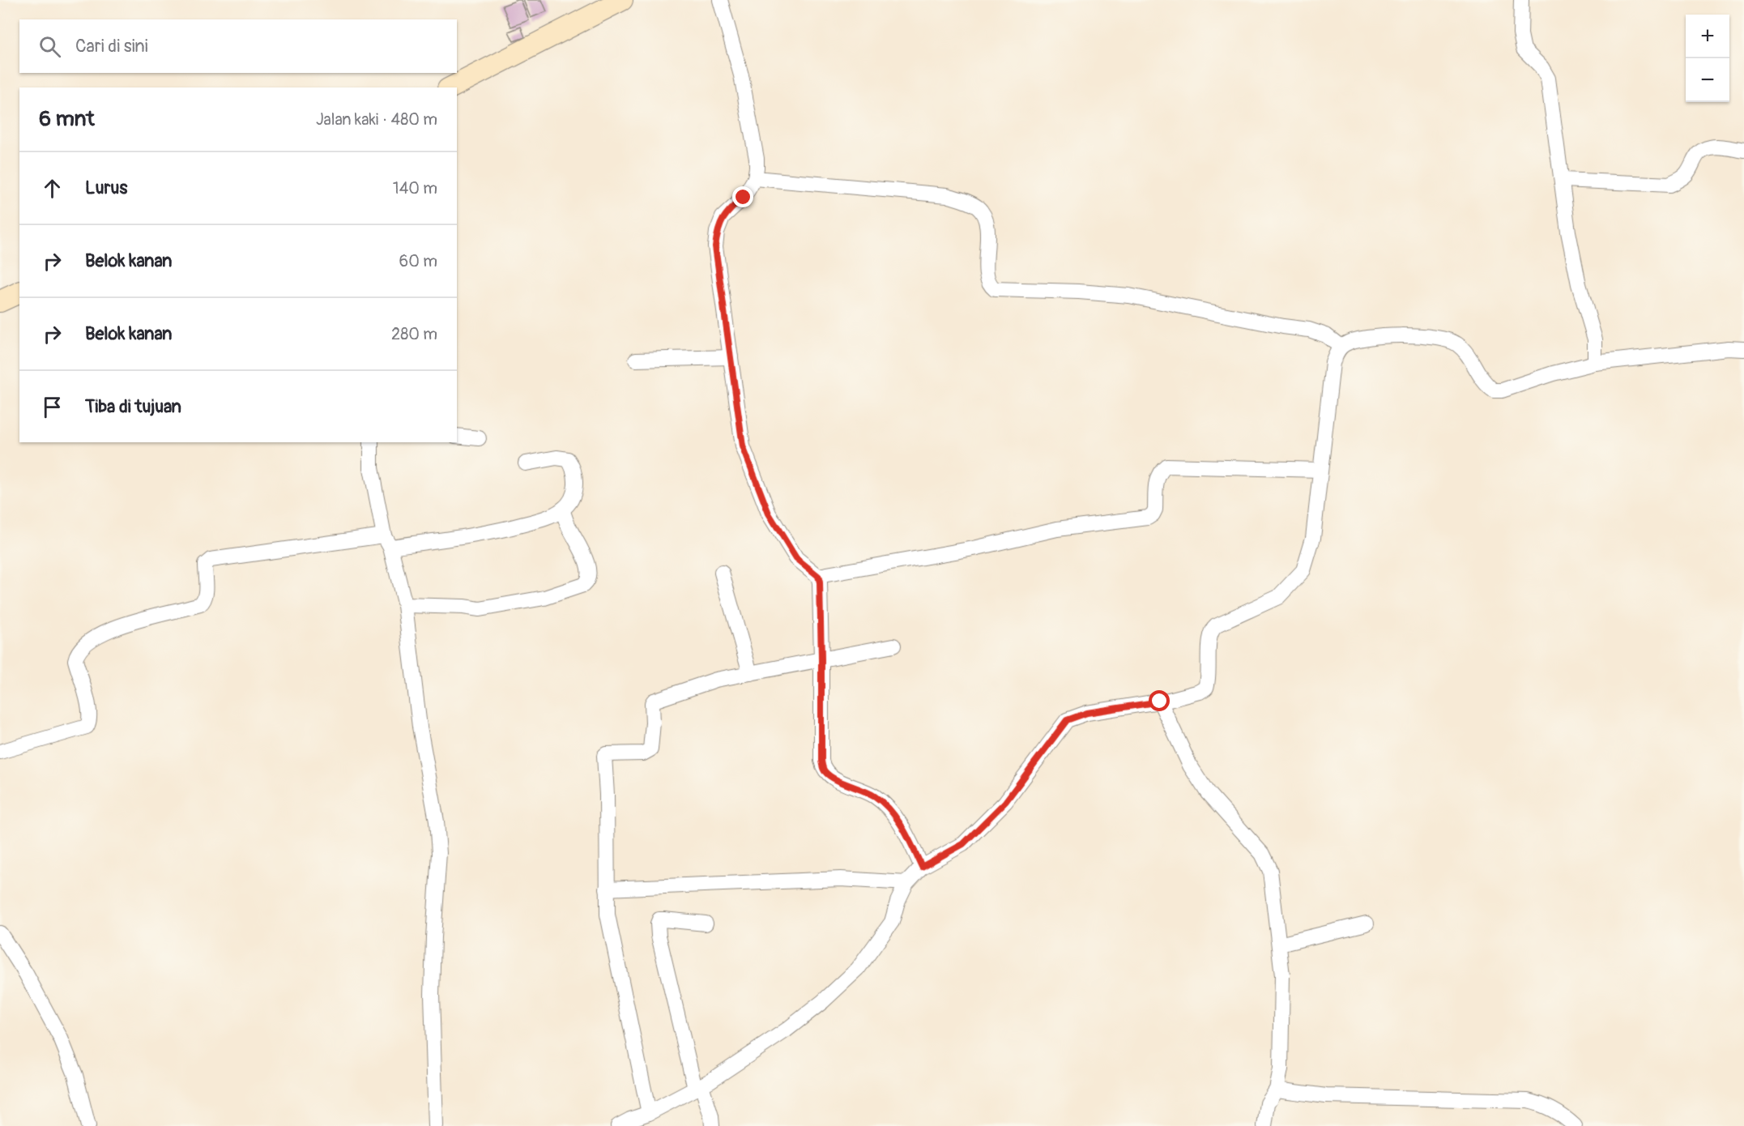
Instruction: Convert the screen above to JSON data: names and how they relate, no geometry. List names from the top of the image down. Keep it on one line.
{"page":{"map_buttons":["+","−"],"search":"Cari di sini","heading":["6 mnt","Jalan kaki · 480 m"],"list":[["Lurus","140 m"],["Belok kanan","60 m"],["Belok kanan","280 m"],"Tiba di tujuan"]}}
